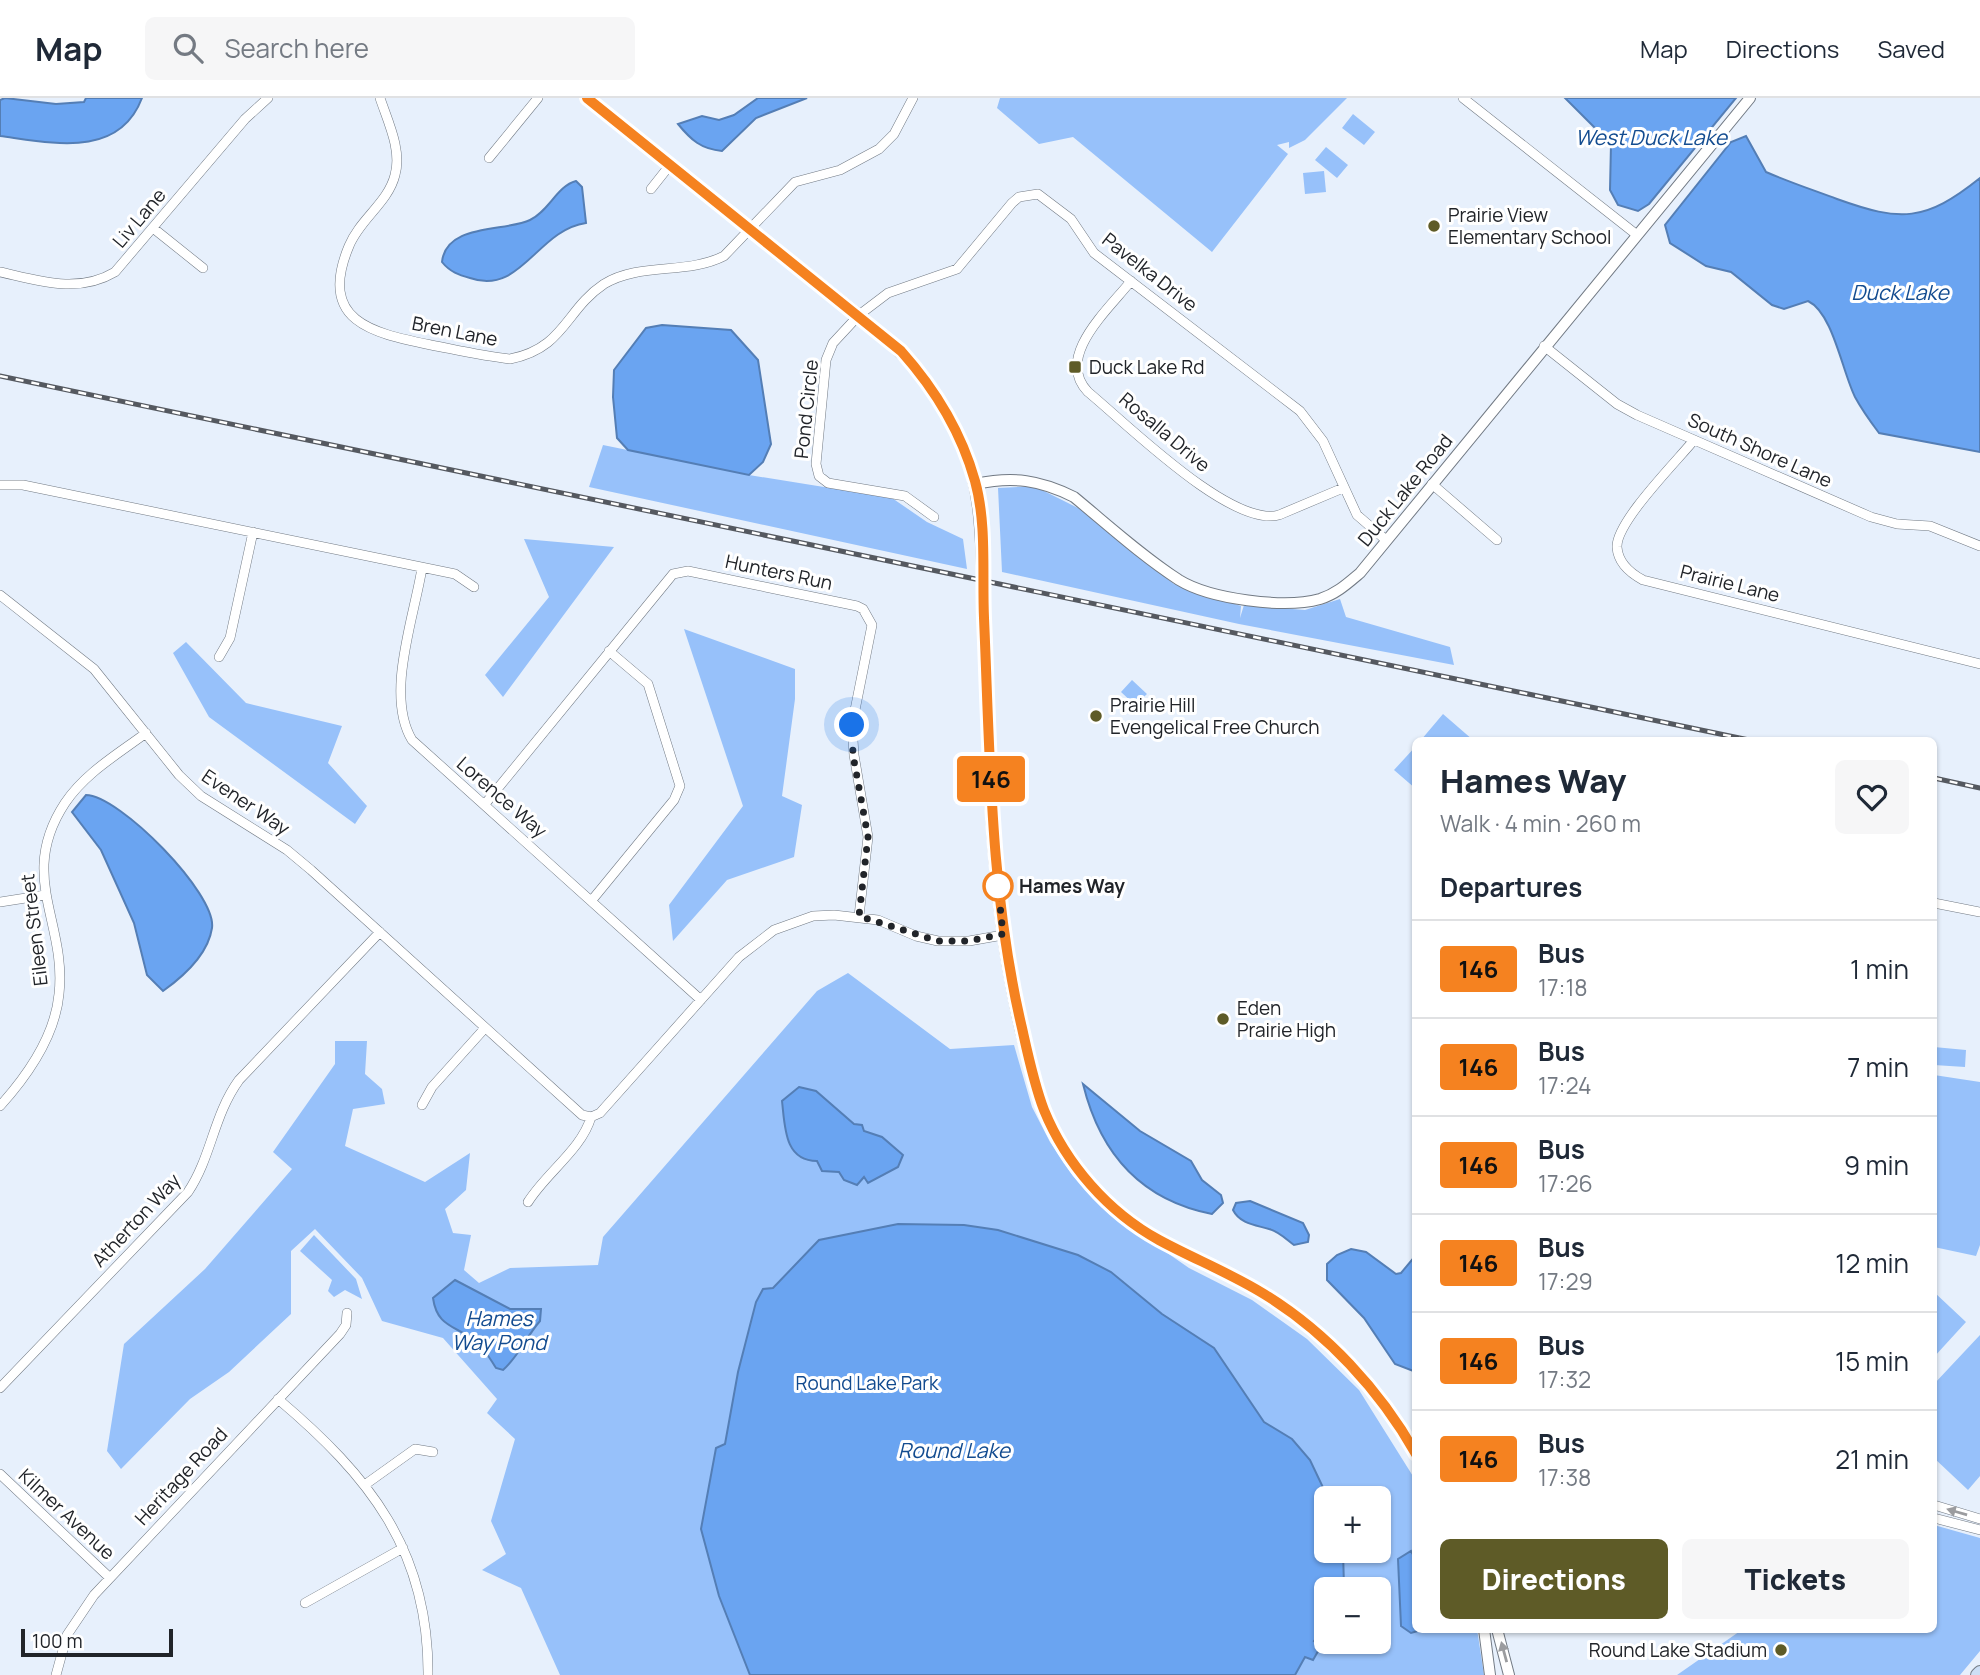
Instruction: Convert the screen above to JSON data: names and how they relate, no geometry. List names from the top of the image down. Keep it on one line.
{"streets":{"street":["Liv Lane","Pavelka Drive","Bren Lane","Pond Circle","Rosalla Drive","South Shore Lane","Duck Lake Road","Hunters Run","Prairie Lane","Lorence Way","Evener Way","Eileen Street","Atherton Way","Heritage Road","Kilmer Avenue"]},"crossings":[["Pavelka Drive","Pond Circle"],["Pavelka Drive","Rosalla Drive"],["Pavelka Drive","Duck Lake Road"],["South Shore Lane","Duck Lake Road"],["South Shore Lane","Prairie Lane"],["Hunters Run","Lorence Way"],["Evener Way","Eileen Street"],["Evener Way","Atherton Way"],["Heritage Road","Kilmer Avenue"]],"water":["West Duck Lake","Duck Lake","Hames Way Pond","Round Lake"],"parks":["Round Lake Park"],"places":{"other":["Prairie View Elementary School","Prairie Hill Evengelical Free Church","Hames Way","Eden Prairie High","Round Lake Stadium"],"transit":["Duck Lake Rd"]},"lines":["bus line 146"],"scale_bar":"100 m","page":{"header":"Map","search":"Search here","nav":["Map","Directions","Saved"],"on_map":"146","heading":[["Hames Way","Walk · 4 min · 260 m"],"Departures"],"list":[{"mark":"146","name":"Bus","note":"17:18","value":"1 min"},{"mark":"146","name":"Bus","note":"17:24","value":"7 min"},{"mark":"146","name":"Bus","note":"17:26","value":"9 min"},{"mark":"146","name":"Bus","note":"17:29","value":"12 min"},{"mark":"146","name":"Bus","note":"17:32","value":"15 min"},{"mark":"146","name":"Bus","note":"17:38","value":"21 min"}],"map_buttons":["+","−"],"buttons":["Directions","Tickets"],"scale":"100 m"}}
